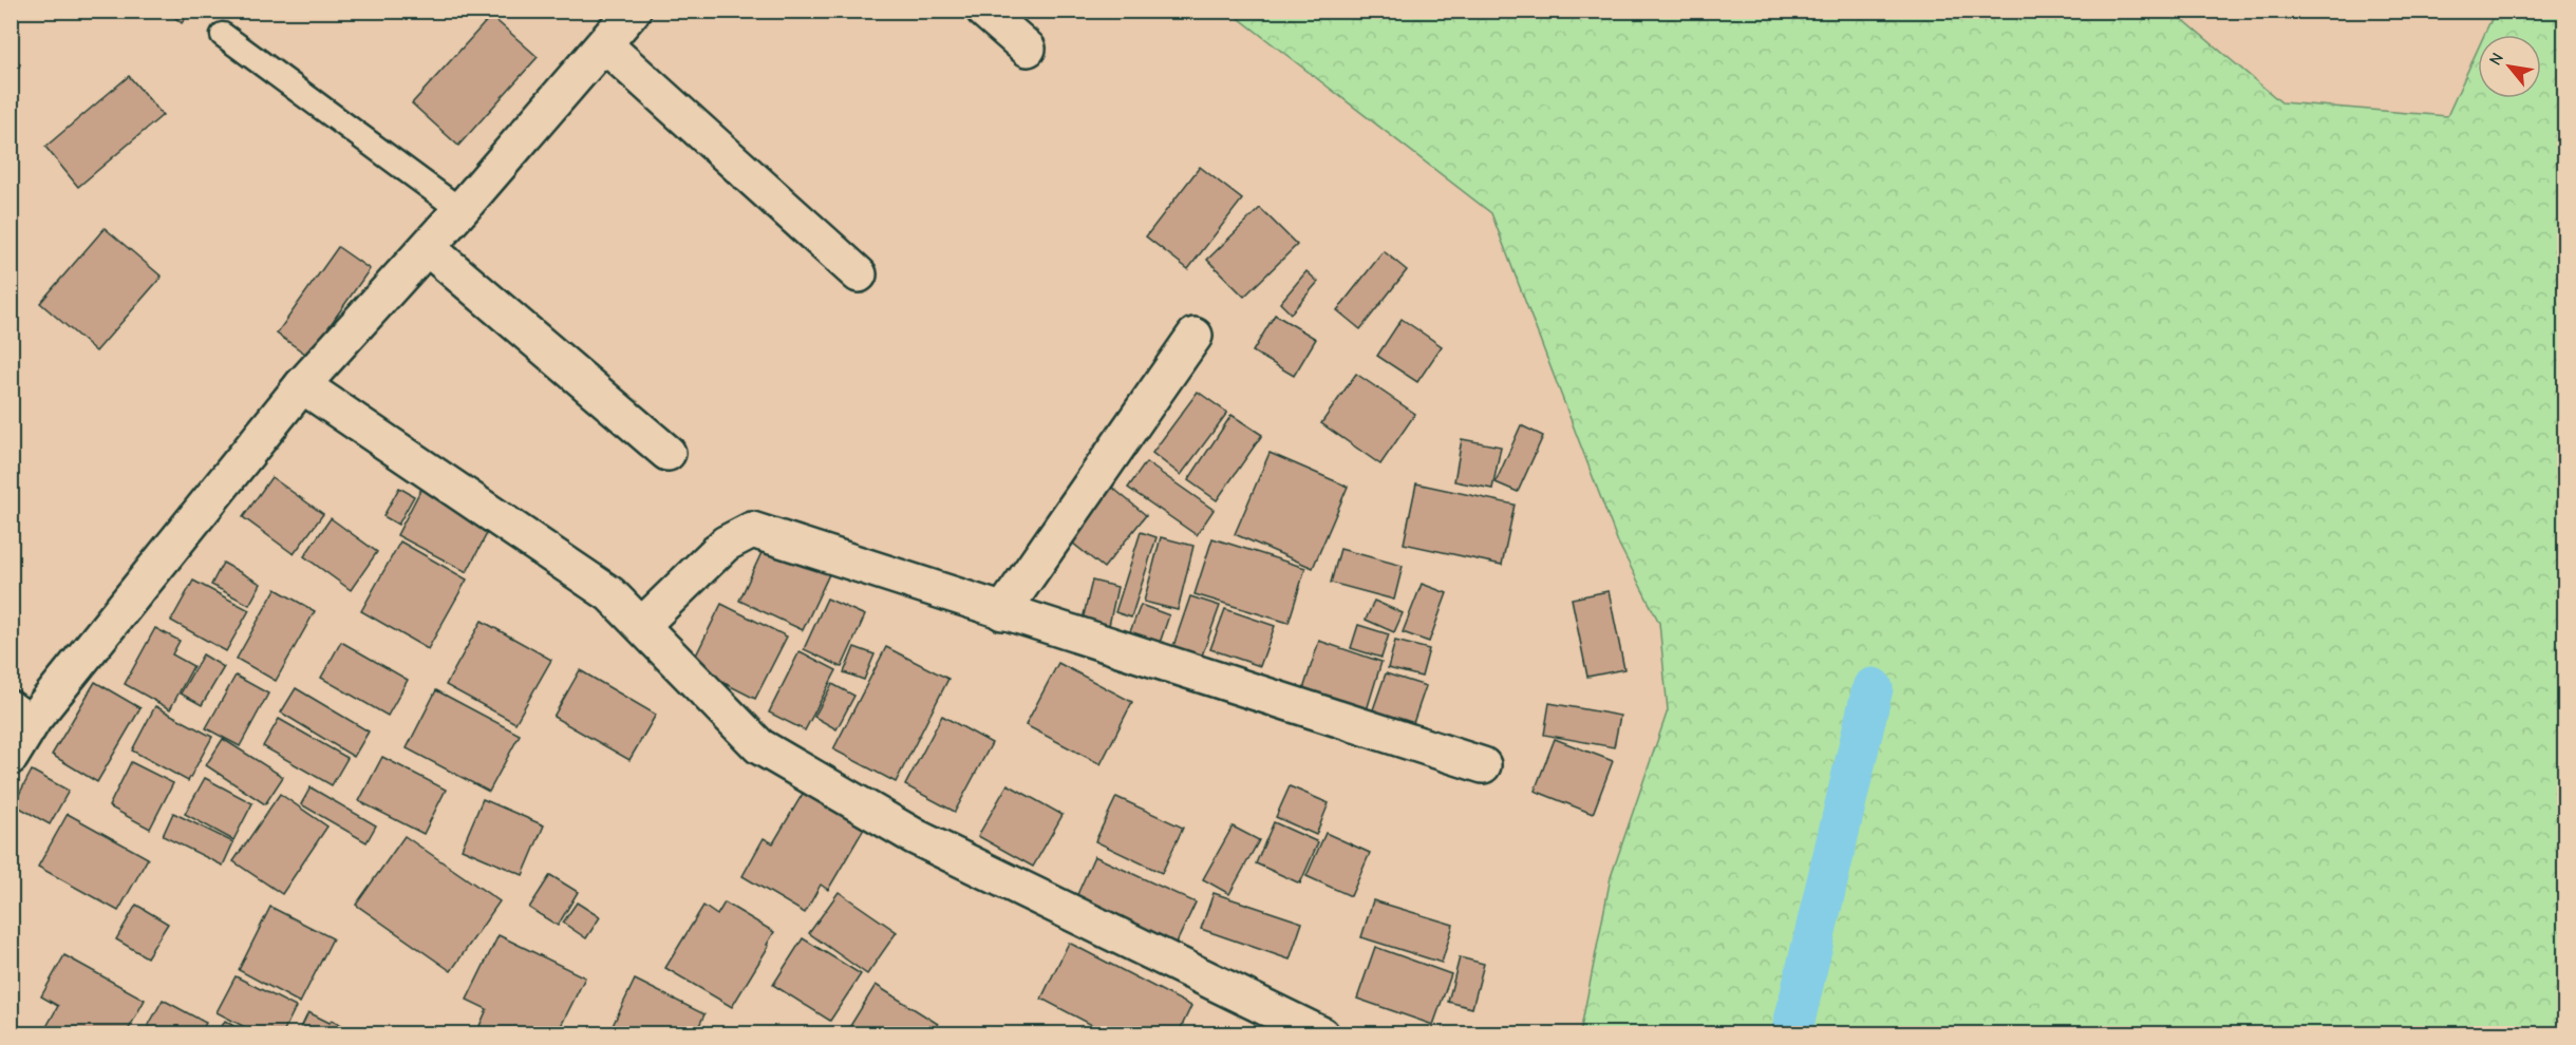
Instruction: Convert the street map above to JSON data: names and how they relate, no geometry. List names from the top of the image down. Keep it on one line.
{"north":"top left"}
